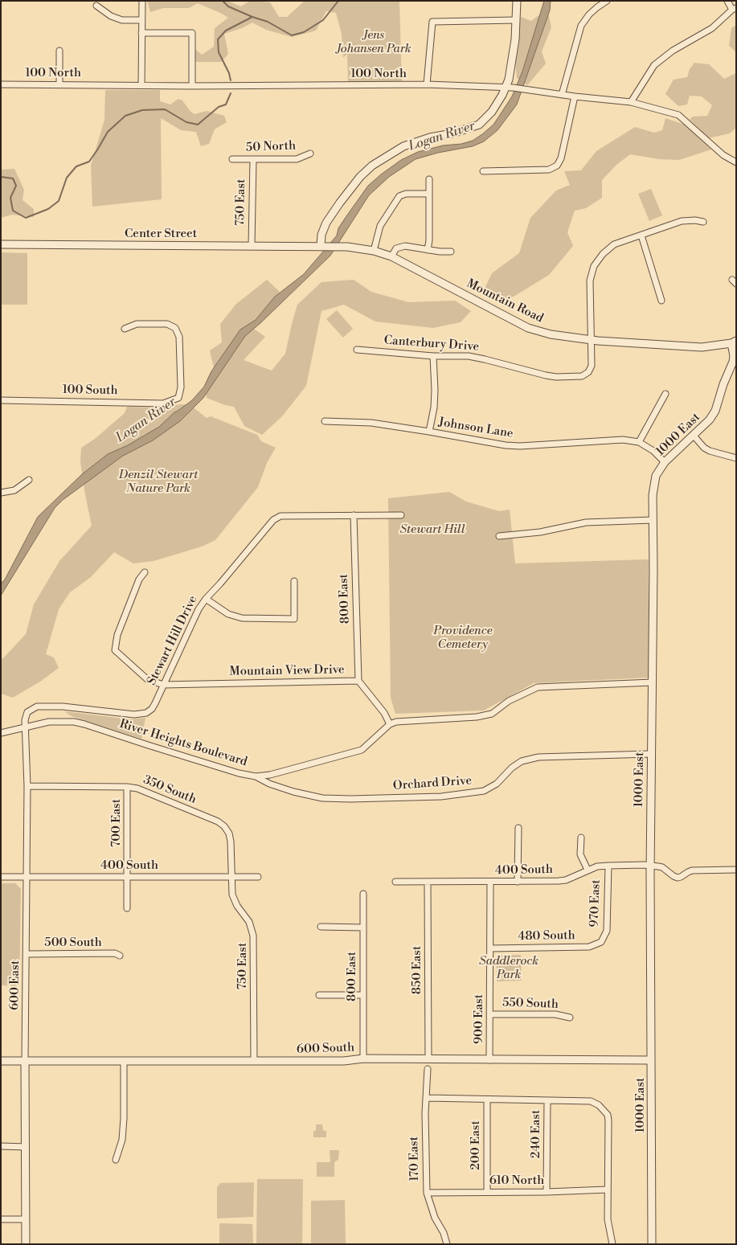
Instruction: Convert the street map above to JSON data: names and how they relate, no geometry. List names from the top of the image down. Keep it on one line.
{"streets":{"street":["100 North","50 North","750 East","Center Street","Mountain Road","Canterbury Drive","100 South","Johnson Lane","1000 East","800 East","Stewart Hill Drive","Mountain View Drive","River Heights Boulevard","Orchard Drive","350 South","700 East","400 South","970 East","480 South","500 South","850 East","600 East","550 South","900 East","600 South","240 East","200 East","170 East","610 North"]},"crossings":[["50 North","750 East"],["750 East","Center Street"],["750 East","350 South"],["750 East","400 South"],["750 East","600 South"],["Center Street","Mountain Road"],["Mountain Road","Canterbury Drive"],["Mountain Road","1000 East"],["Johnson Lane","1000 East"],["1000 East","Orchard Drive"],["1000 East","400 South"],["1000 East","600 South"],["800 East","Stewart Hill Drive"],["800 East","Mountain View Drive"],["800 East","600 South"],["Stewart Hill Drive","Mountain View Drive"],["Stewart Hill Drive","River Heights Boulevard"],["Stewart Hill Drive","600 East"],["Mountain View Drive","River Heights Boulevard"],["River Heights Boulevard","Orchard Drive"],["River Heights Boulevard","600 East"],["350 South","700 East"],["350 South","400 South"],["350 South","600 East"],["700 East","400 South"],["400 South","970 East"],["400 South","850 East"],["400 South","600 East"],["400 South","900 East"],["970 East","480 South"],["480 South","900 East"],["500 South","600 East"],["850 East","600 South"],["600 East","600 South"],["550 South","900 East"],["900 East","600 South"],["240 East","610 North"],["200 East","610 North"],["170 East","610 North"]],"water":["Logan River"],"parks":["Jens Johansen Park","Denzil Stewart Nature Park","Stewart Hill","Providence Cemetery","Saddlerock Park"]}
